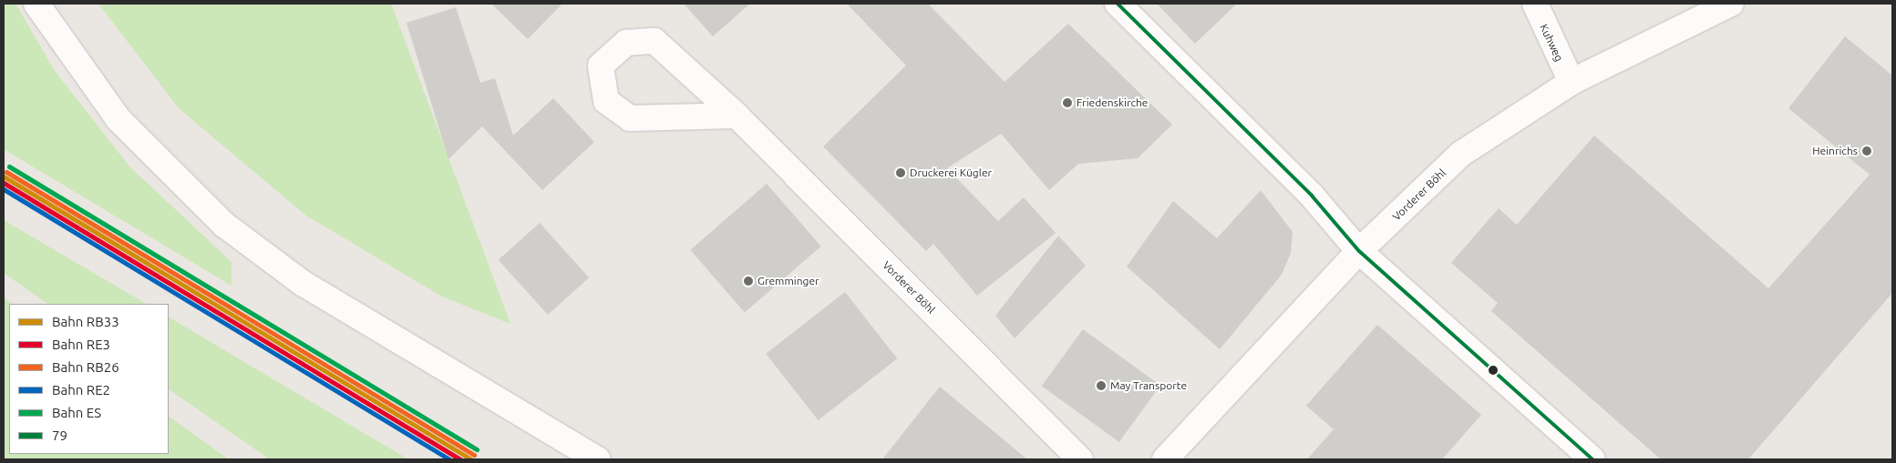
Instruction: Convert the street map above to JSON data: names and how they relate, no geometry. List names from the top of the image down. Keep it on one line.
{"streets":{"street":["Kuhweg","Vorderer Böhl"]},"crossings":[["Kuhweg","Vorderer Böhl"]],"places":["Friedenskirche","Heinrichs","Druckerei Kügler","Gremminger","May Transporte"],"lines":["transit line 79","rail line ES","rail line RB26","rail line RB33","rail line RE3","rail line RE2"],"legend":["Bahn RB33","Bahn RE3","Bahn RB26","Bahn RE2","Bahn ES","79"]}
